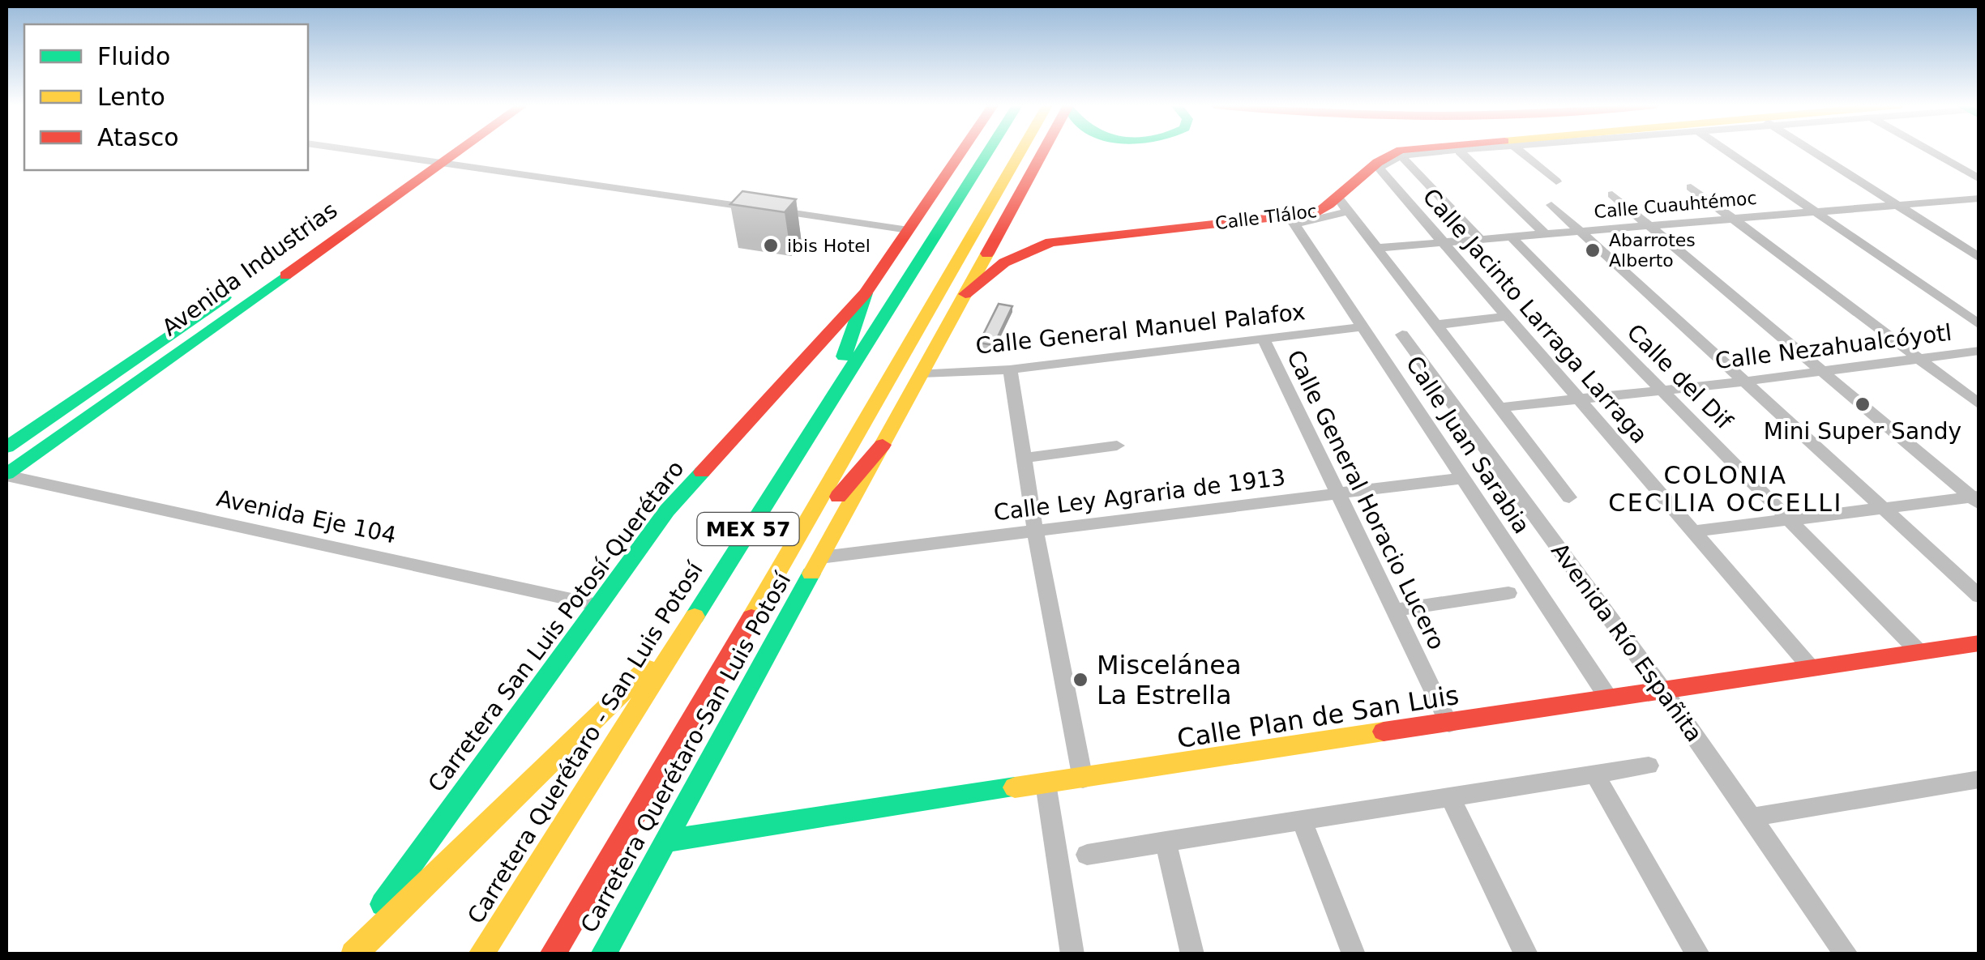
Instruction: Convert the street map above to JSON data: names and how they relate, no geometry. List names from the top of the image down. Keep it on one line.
{"streets":{"main road":["Calle Tláloc","Avenida Industrias","MEX 57","Carretera San Luis Potosí-Querétaro","Calle Plan de San Luis","Carretera Querétaro - San Luis Potosí","Carretera Querétaro-San Luis Potosí"],"street":["Calle Cuauhtémoc","Calle Jacinto Larraga Larraga","Calle General Manuel Palafox","Calle Nezahualcóyotl","Calle del Dif","Calle Juan Sarabia","Calle Ley Agraria de 1913","Calle General Horacio Lucero","Avenida Eje 104","Avenida Río Españita"]},"crossings":[["Calle Cuauhtémoc","Calle Jacinto Larraga Larraga"],["Calle Cuauhtémoc","Calle del Dif"],["Calle Tláloc","Calle Jacinto Larraga Larraga"],["Calle Tláloc","Calle Juan Sarabia"],["Calle Tláloc","Carretera Querétaro-San Luis Potosí"],["Avenida Industrias","Avenida Eje 104"],["Calle Jacinto Larraga Larraga","Calle Nezahualcóyotl"],["Calle Jacinto Larraga Larraga","Calle Plan de San Luis"],["Calle General Manuel Palafox","Calle Juan Sarabia"],["Calle General Manuel Palafox","Calle General Horacio Lucero"],["Calle General Manuel Palafox","Carretera Querétaro-San Luis Potosí"],["Calle Nezahualcóyotl","Calle del Dif"],["Calle del Dif","Calle Plan de San Luis"],["Calle Juan Sarabia","Calle Ley Agraria de 1913"],["Calle Juan Sarabia","Calle Plan de San Luis"],["Calle Ley Agraria de 1913","Calle General Horacio Lucero"],["Calle Ley Agraria de 1913","Carretera Querétaro-San Luis Potosí"],["Calle General Horacio Lucero","Calle Plan de San Luis"],["Avenida Eje 104","Carretera San Luis Potosí-Querétaro"],["Avenida Río Españita","Calle Plan de San Luis"],["Calle Plan de San Luis","Carretera Querétaro-San Luis Potosí"]],"districts":["COLONIA CECILIA OCCELLI"],"places":["ibis Hotel","Abarrotes Alberto","Mini Super Sandy","Miscelánea La Estrella"],"legend":["Fluido","Lento","Atasco"]}
